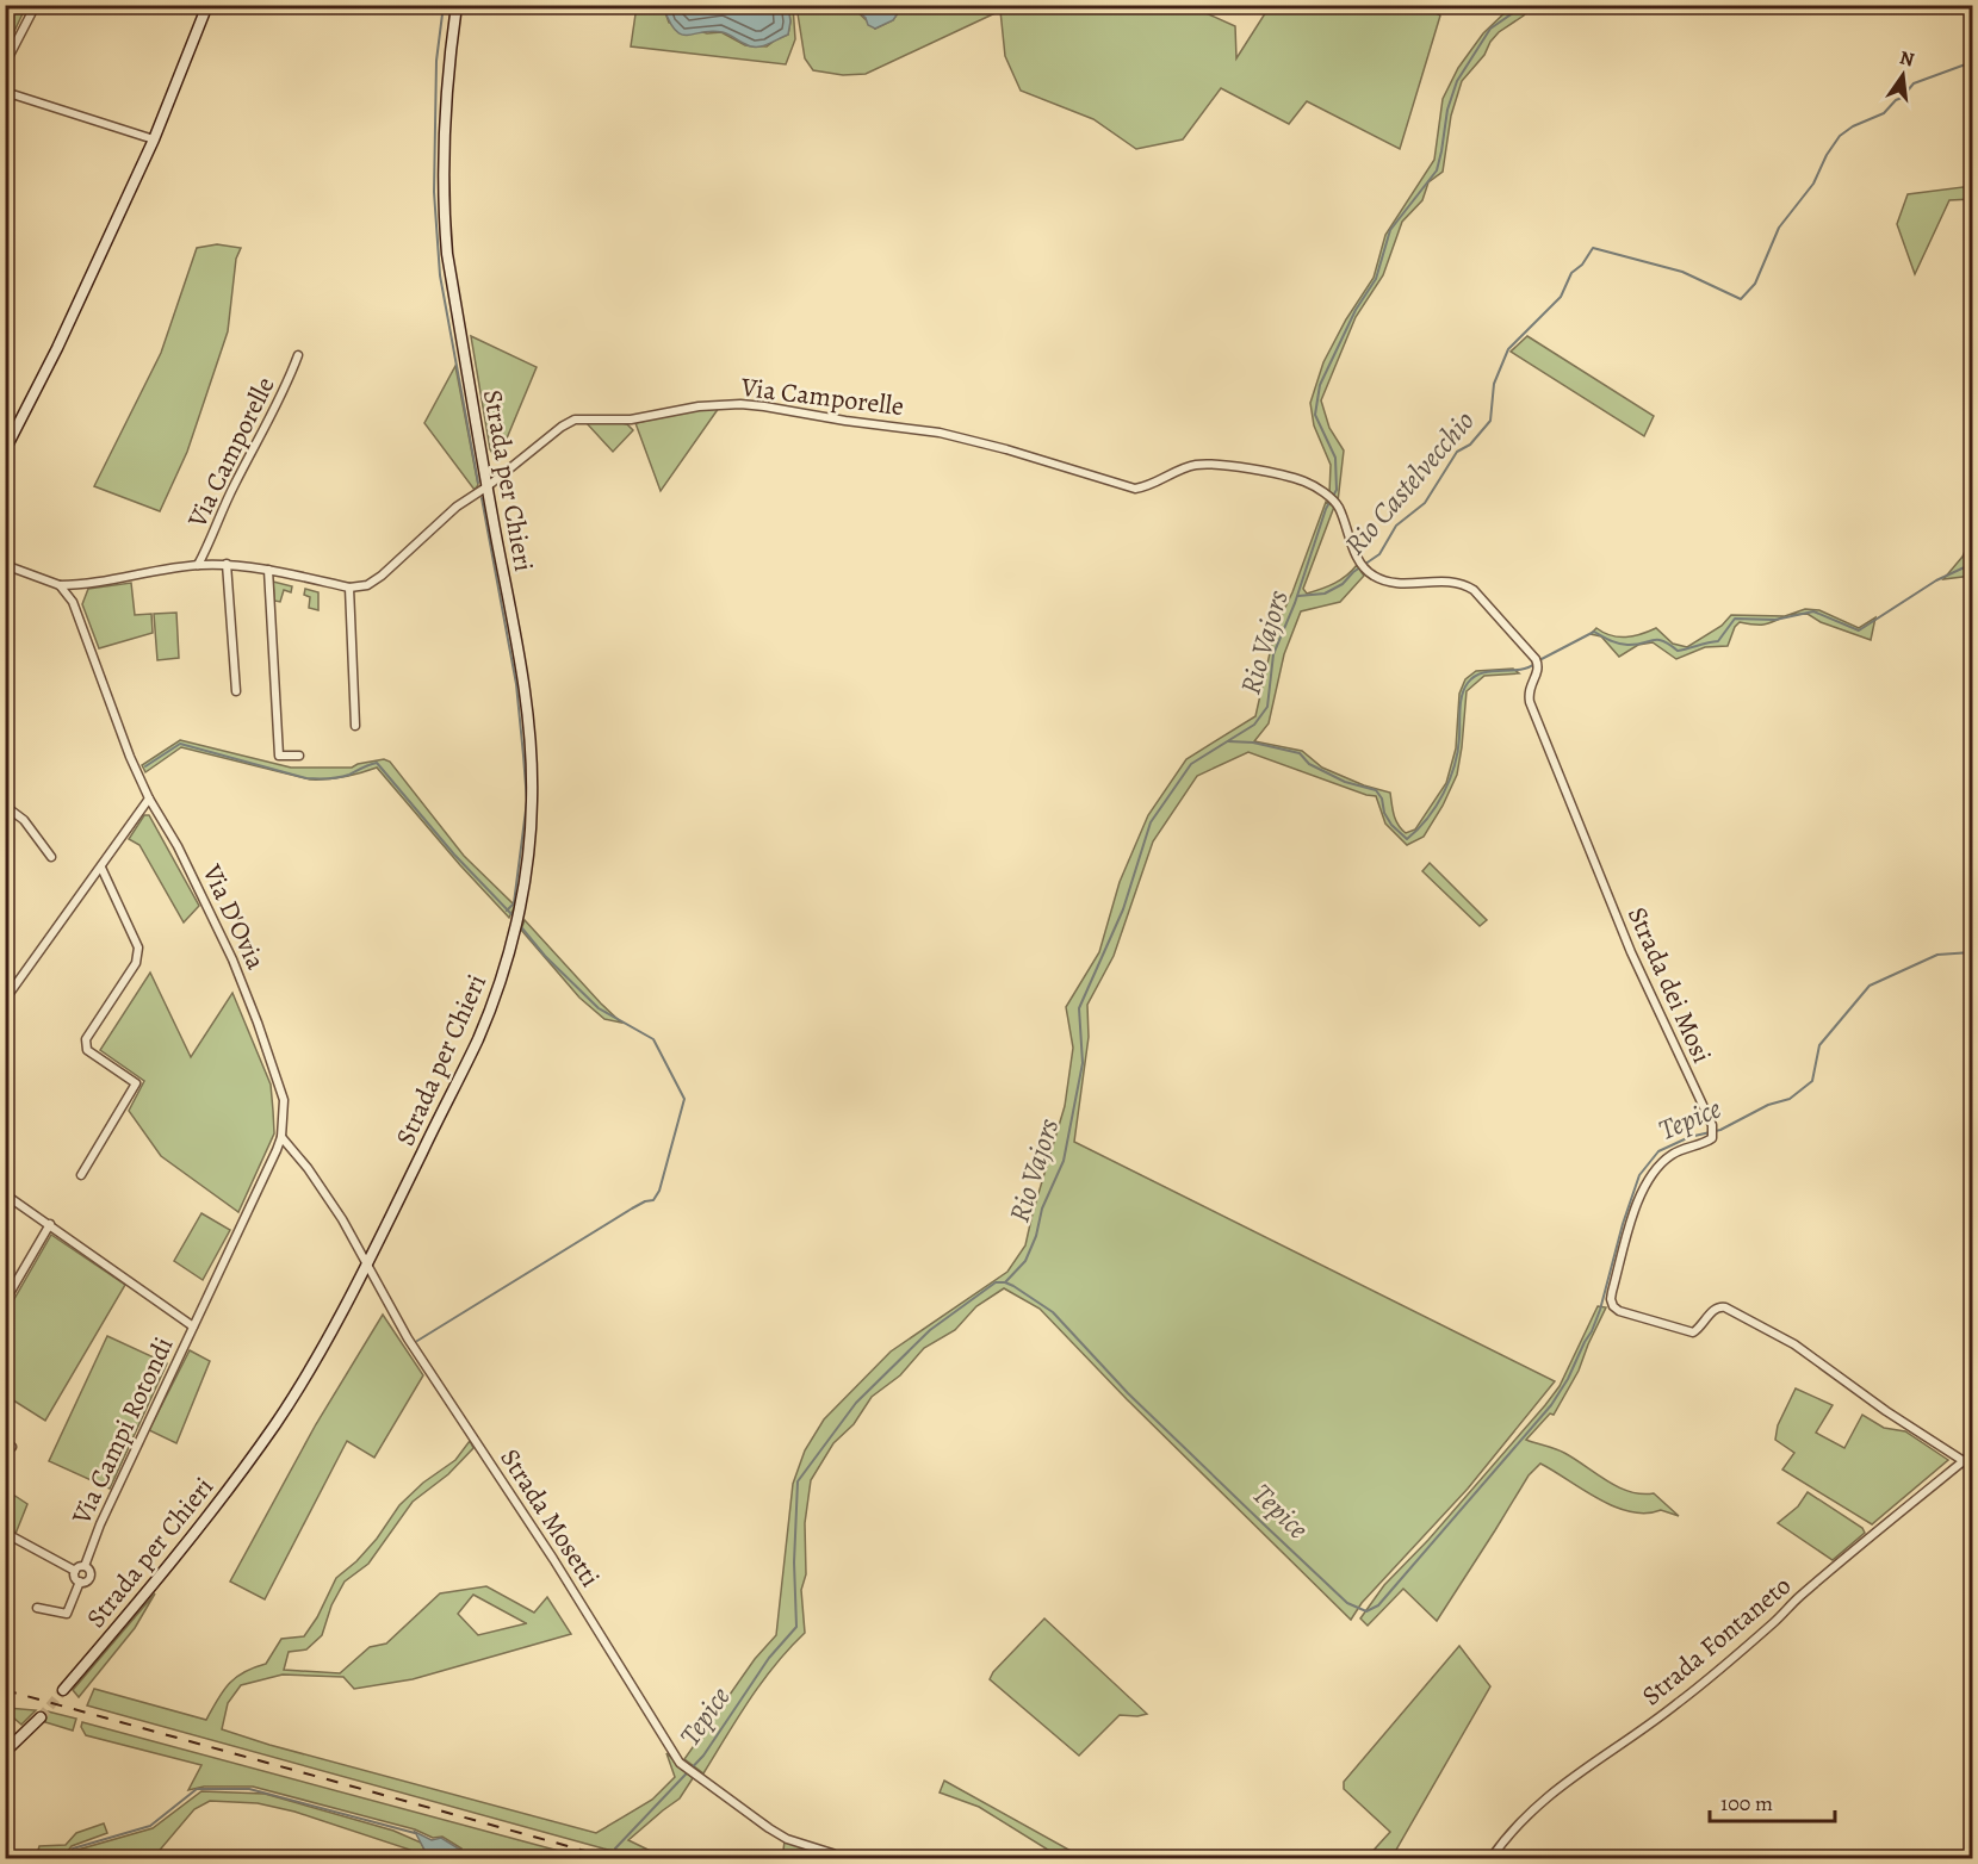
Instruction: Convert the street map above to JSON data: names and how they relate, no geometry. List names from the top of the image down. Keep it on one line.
{"streets":{"main road":["Strada per Chieri"],"street":["Via Camporelle","Via D'Ovia","Strada dei Mosi","Via Campi Rotondi","Strada Mosetti","Strada Fontaneto"]},"crossings":[["Via Camporelle","Strada per Chieri"],["Via Camporelle","Via D'Ovia"],["Via Camporelle","Strada dei Mosi"],["Strada per Chieri","Strada Mosetti"],["Via D'Ovia","Via Campi Rotondi"],["Via D'Ovia","Strada Mosetti"],["Strada dei Mosi","Strada Fontaneto"]],"water":["Rio Castelvecchio","Rio Vajors","Tepice"],"scale_bar":"100 m","north":"top"}
